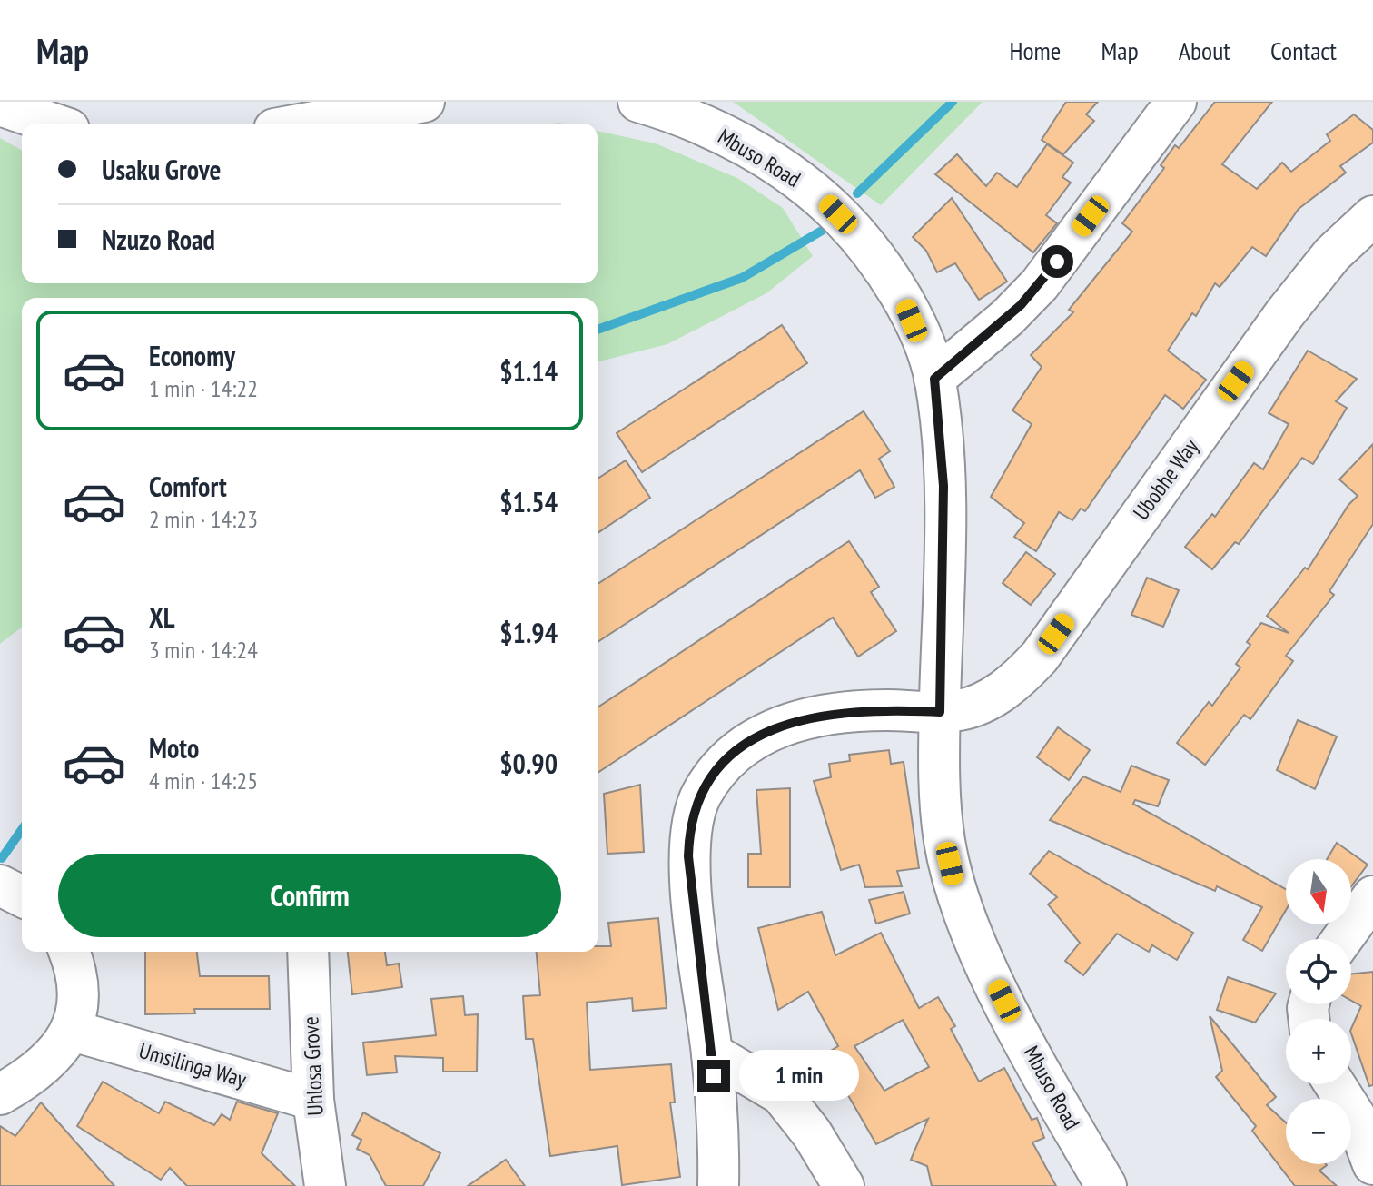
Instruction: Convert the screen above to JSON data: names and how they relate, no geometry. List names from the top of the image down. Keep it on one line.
{"streets":{"street":["Mbuso Road","Ubobhe Way","Umsilinga Way","Uhlosa Grove"]},"crossings":[["Mbuso Road","Ubobhe Way"],["Umsilinga Way","Uhlosa Grove"]],"north":"bottom","page":{"header":"Map","nav":["Home","Map","About","Contact"],"banner":["Usaku Grove","Nzuzo Road"],"list":[{"name":"Economy","note":"1 min · 14:22","value":"$1.14"},{"name":"Comfort","note":"2 min · 14:23","value":"$1.54"},{"name":"XL","note":"3 min · 14:24","value":"$1.94"},{"name":"Moto","note":"4 min · 14:25","value":"$0.90"}],"buttons":"Confirm","map_buttons":["+","−"],"bubble":"1 min"}}
